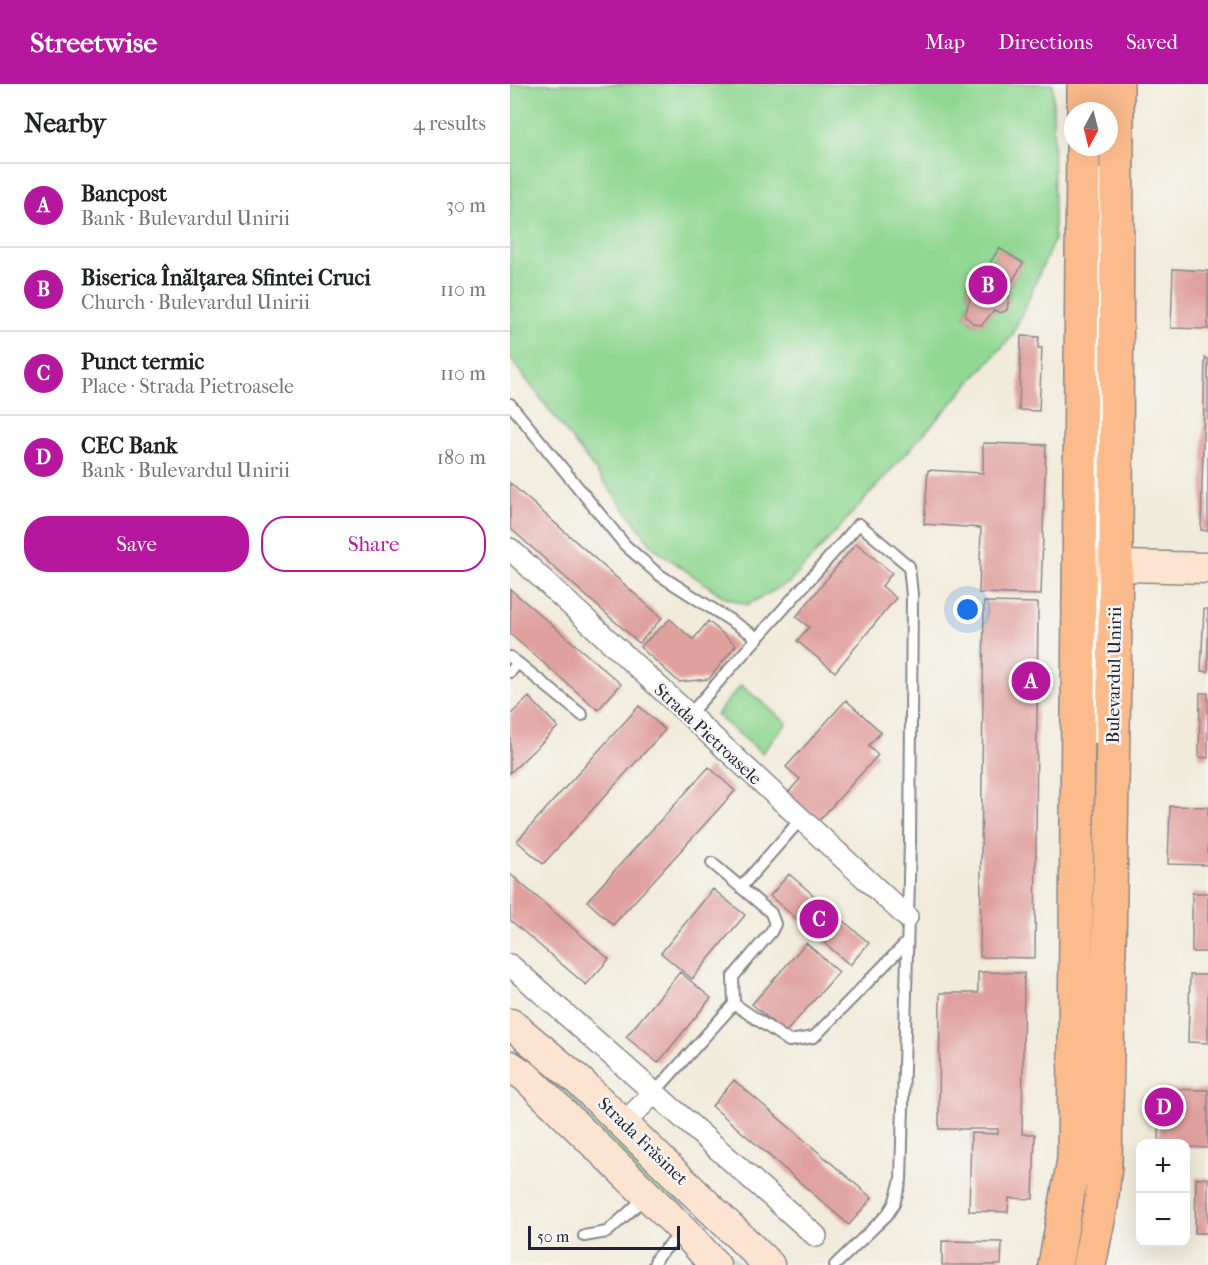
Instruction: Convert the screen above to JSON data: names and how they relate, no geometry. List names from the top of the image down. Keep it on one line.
{"streets":{"main road":["Bulevardul Unirii","Strada Frăsinet"],"street":["Strada Pietroasele"]},"scale_bar":"50 m","north":"bottom","page":{"header":"Streetwise","nav":["Map","Directions","Saved"],"heading":["Nearby","4 results"],"list":[{"mark":"A","name":"Bancpost","note":"Bank · Bulevardul Unirii","value":"30 m"},{"mark":"B","name":"Biserica Înălțarea Sfintei Cruci","note":"Church · Bulevardul Unirii","value":"110 m"},{"mark":"C","name":"Punct termic","note":"Place · Strada Pietroasele","value":"110 m"},{"mark":"D","name":"CEC Bank","note":"Bank · Bulevardul Unirii","value":"180 m"}],"pins":["B","A","C","D"],"buttons":["Save","Share"],"map_buttons":["+","−"],"scale":"50 m"}}
